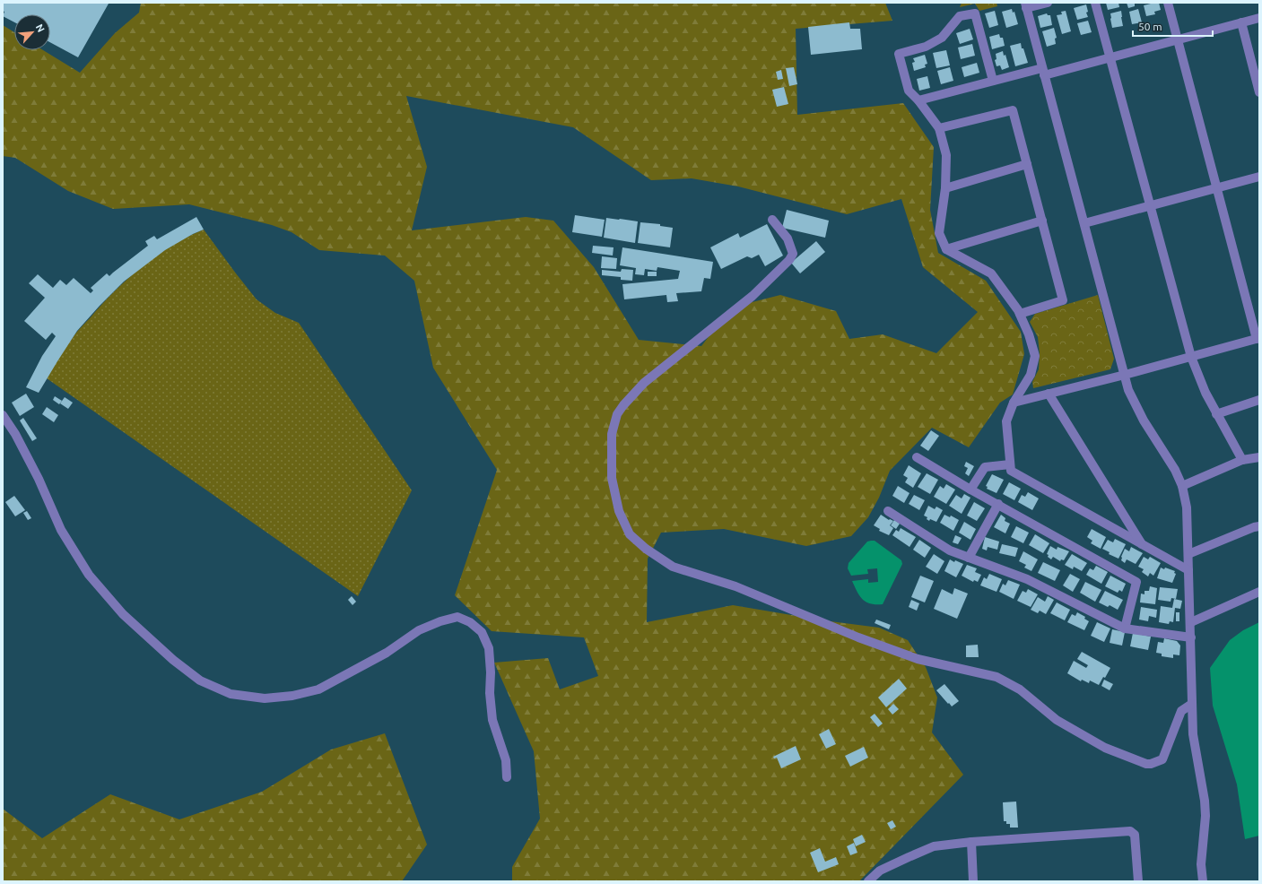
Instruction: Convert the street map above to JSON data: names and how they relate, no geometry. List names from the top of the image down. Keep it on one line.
{"scale_bar":"50 m","north":"top right"}
